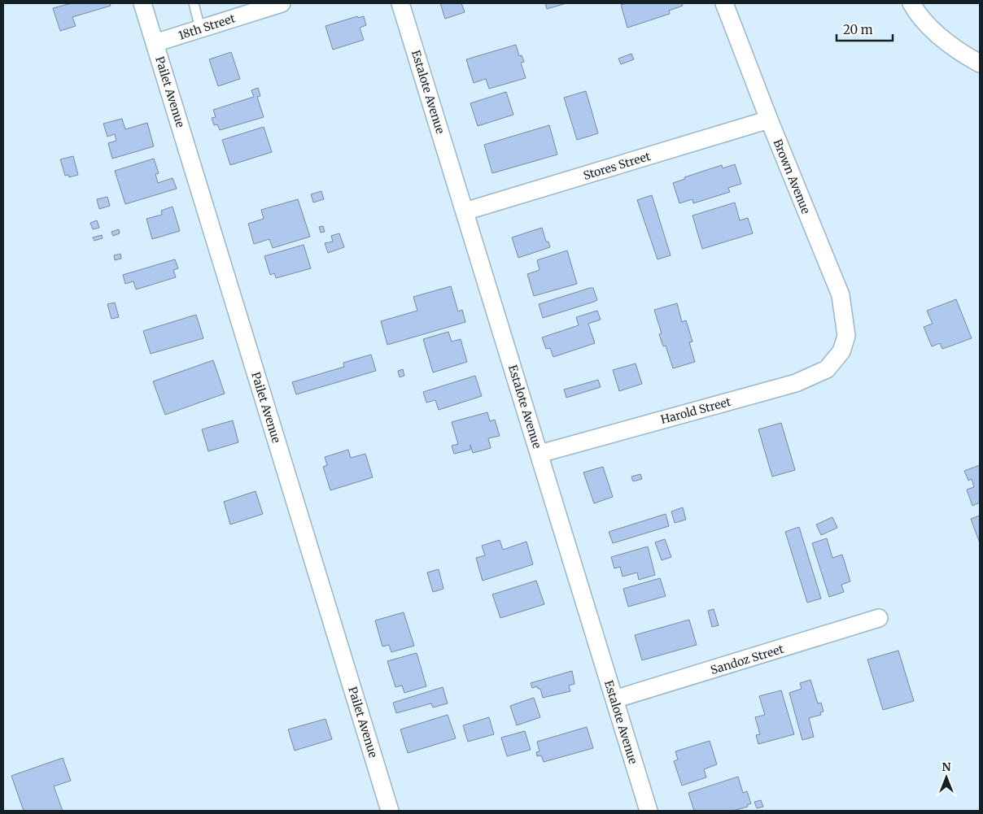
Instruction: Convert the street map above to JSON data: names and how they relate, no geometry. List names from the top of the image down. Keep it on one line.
{"streets":{"street":["18th Street","Pailet Avenue","Estalote Avenue","Stores Street","Brown Avenue","Harold Street","Sandoz Street"]},"crossings":[["18th Street","Pailet Avenue"],["Estalote Avenue","Stores Street"],["Estalote Avenue","Harold Street"],["Estalote Avenue","Sandoz Street"],["Stores Street","Brown Avenue"],["Brown Avenue","Harold Street"]],"scale_bar":"20 m","north":"top"}
